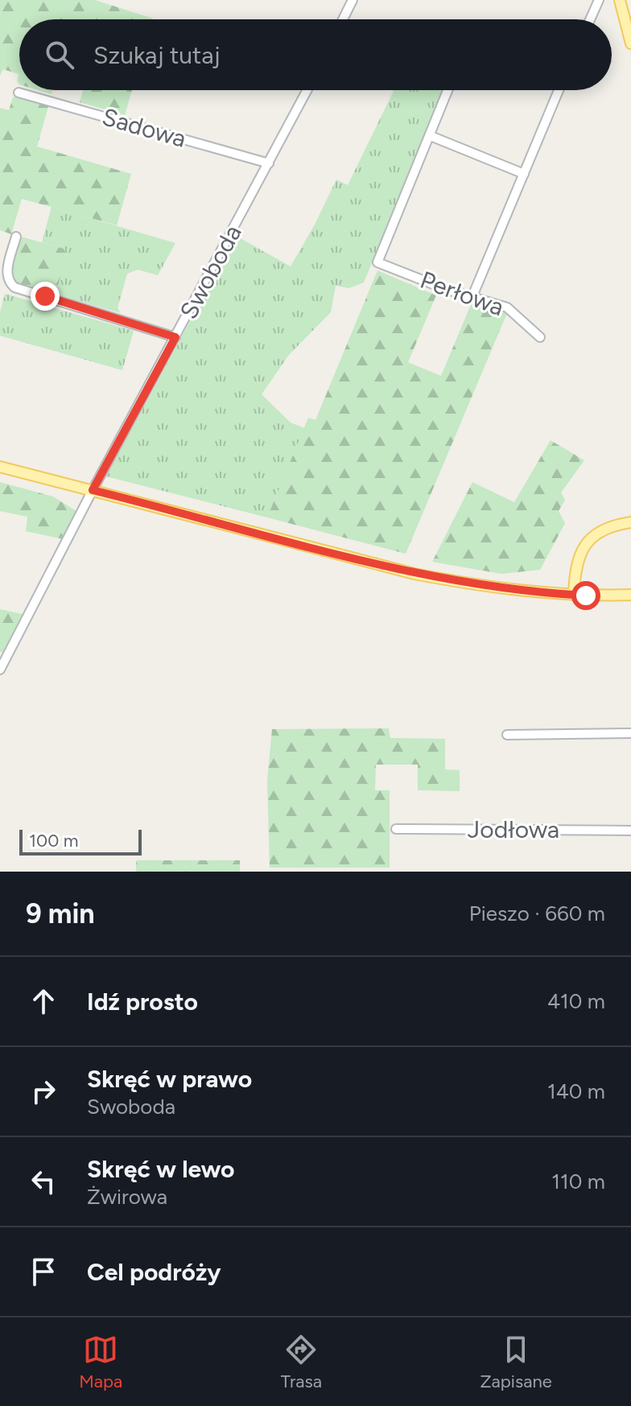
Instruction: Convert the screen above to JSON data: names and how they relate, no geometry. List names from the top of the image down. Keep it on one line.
{"streets":{"street":["Sadowa","Swoboda","Perłowa","Jodłowa"]},"crossings":[["Sadowa","Swoboda"]],"scale_bar":"100 m","page":{"search":"Szukaj tutaj","scale":"100 m","heading":["9 min","Pieszo · 660 m"],"list":[["Idź prosto","410 m"],["Skręć w prawo","Swoboda","140 m"],["Skręć w lewo","Żwirowa","110 m"],"Cel podróży"],"nav":["Mapa","Trasa","Zapisane"]}}
